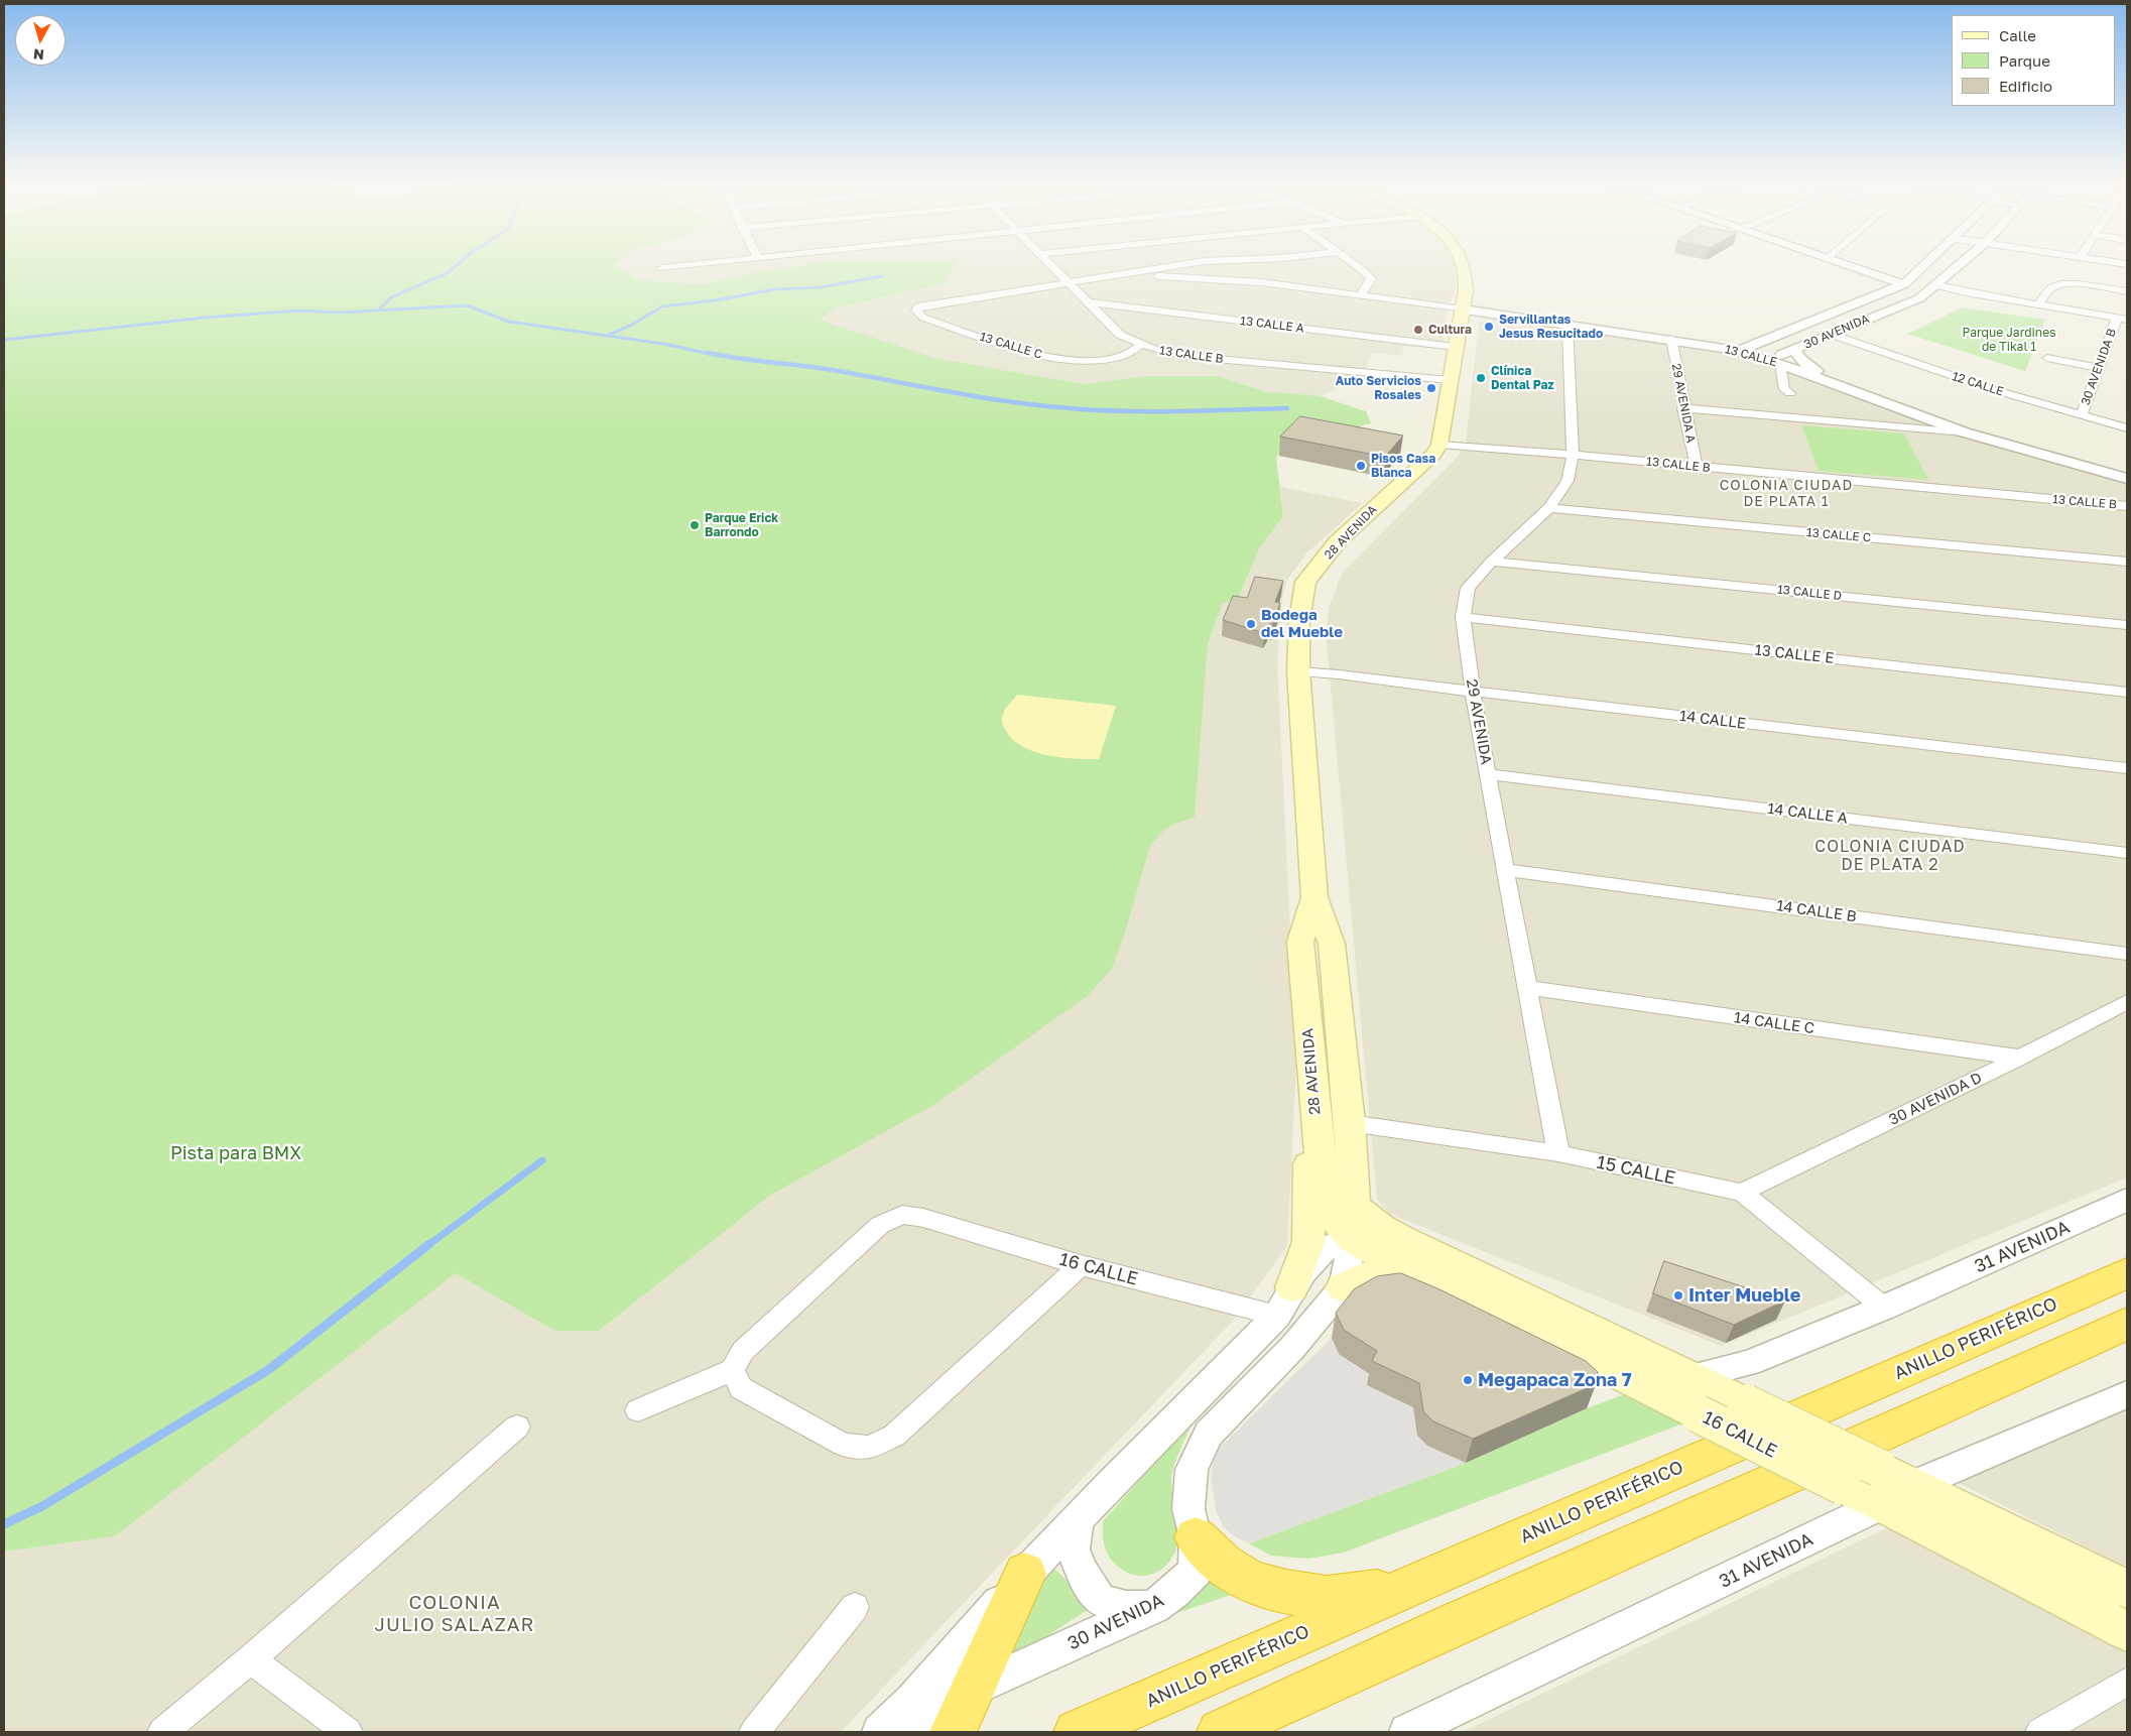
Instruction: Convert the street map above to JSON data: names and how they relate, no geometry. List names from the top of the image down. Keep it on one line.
{"streets":{"highway":["ANILLO PERIFÉRICO"],"main road":["28 AVENIDA","16 CALLE"],"street":["13 CALLE A","30 AVENIDA","13 CALLE C","13 CALLE B","13 CALLE","30 AVENIDA B","12 CALLE","29 AVENIDA A","13 CALLE D","13 CALLE E","14 CALLE","29 AVENIDA","14 CALLE A","14 CALLE B","14 CALLE C","30 AVENIDA D","15 CALLE","31 AVENIDA"]},"crossings":[["13 CALLE A","13 CALLE B"],["30 AVENIDA","13 CALLE"],["30 AVENIDA","12 CALLE"],["30 AVENIDA","28 AVENIDA"],["30 AVENIDA","16 CALLE"],["13 CALLE C","13 CALLE B"],["13 CALLE C","29 AVENIDA"],["13 CALLE B","29 AVENIDA A"],["13 CALLE B","28 AVENIDA"],["13 CALLE B","29 AVENIDA"],["13 CALLE","29 AVENIDA A"],["13 CALLE","29 AVENIDA"],["30 AVENIDA B","12 CALLE"],["28 AVENIDA","14 CALLE"],["28 AVENIDA","15 CALLE"],["28 AVENIDA","16 CALLE"],["13 CALLE D","29 AVENIDA"],["13 CALLE E","29 AVENIDA"],["14 CALLE","29 AVENIDA"],["29 AVENIDA","14 CALLE A"],["29 AVENIDA","14 CALLE B"],["29 AVENIDA","14 CALLE C"],["29 AVENIDA","15 CALLE"],["14 CALLE C","30 AVENIDA D"],["30 AVENIDA D","15 CALLE"],["15 CALLE","31 AVENIDA"],["31 AVENIDA","16 CALLE"]],"districts":["COLONIA CIUDAD DE PLATA 1","COLONIA CIUDAD DE PLATA 2","COLONIA JULIO SALAZAR"],"parks":["Parque Jardines de Tikal 1","Pista para BMX"],"places":["Servillantas Jesus Resucitado","Cultura","Clínica Dental Paz","Auto Servicios Rosales","Pisos Casa Blanca","Parque Erick Barrondo","Bodega del Mueble","Inter Mueble","Megapaca Zona 7"],"legend":["Calle","Parque","Edificio"],"north":"bottom"}
